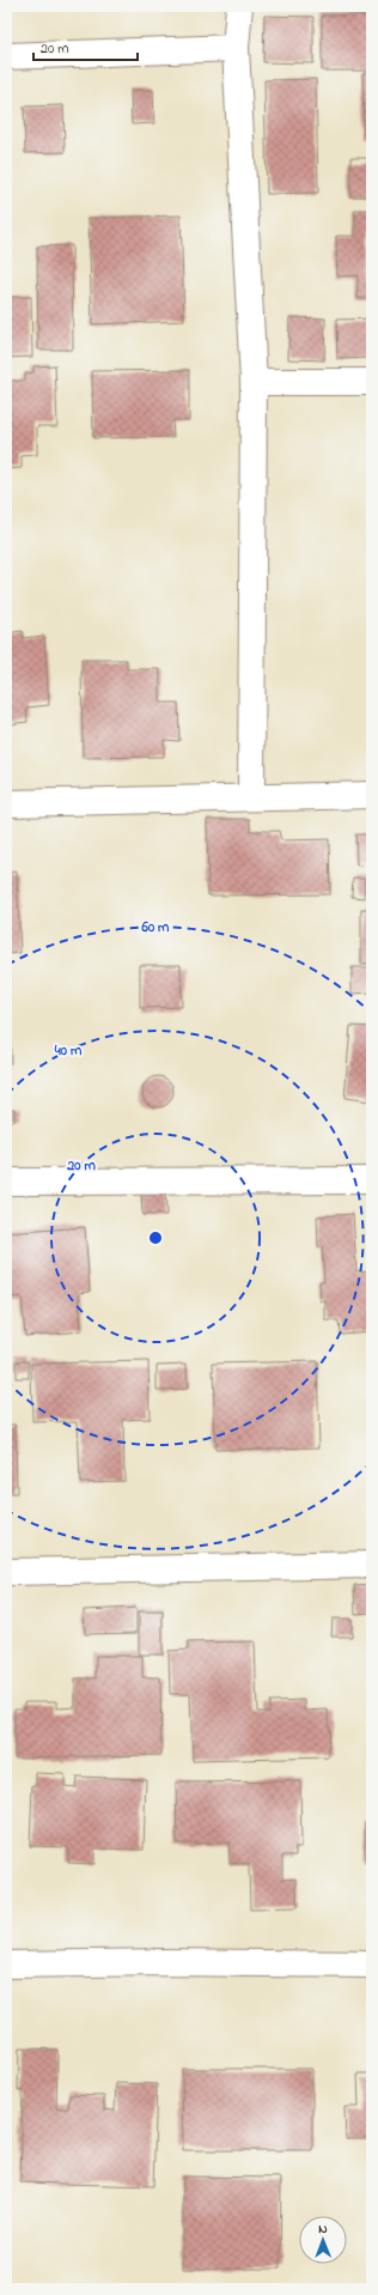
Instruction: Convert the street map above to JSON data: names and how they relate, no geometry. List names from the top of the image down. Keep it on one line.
{"scale_bar":"20 m","north":"top","rings":["60 m","40 m","20 m"]}
